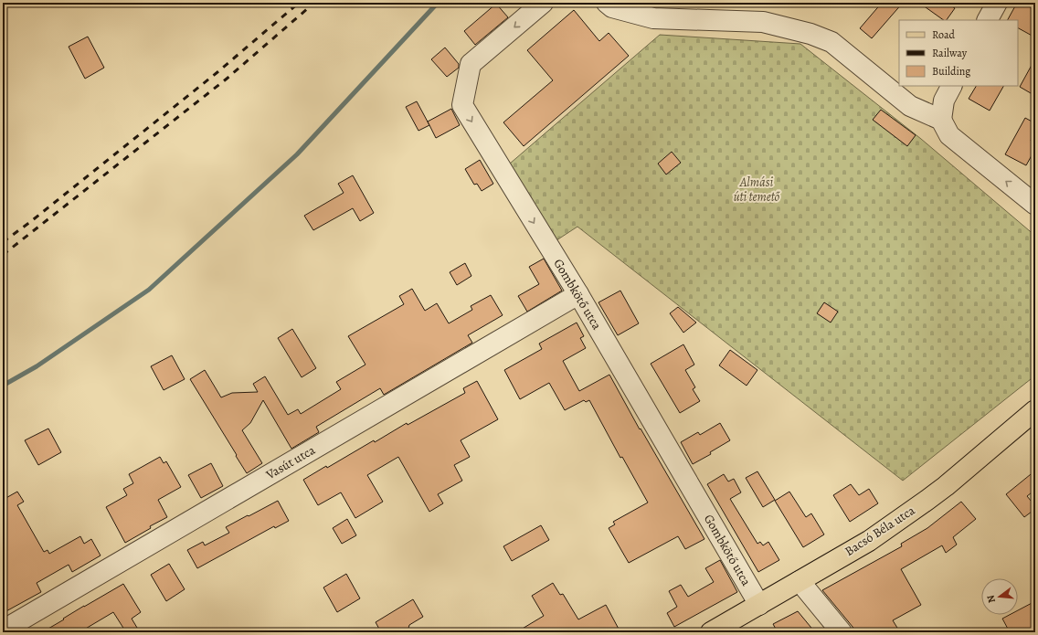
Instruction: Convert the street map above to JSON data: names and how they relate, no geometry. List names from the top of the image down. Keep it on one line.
{"streets":{"main road":["Bacsó Béla utca"],"street":["Gombkötő utca","Vasút utca"]},"crossings":[["Gombkötő utca","Vasút utca"],["Gombkötő utca","Bacsó Béla utca"]],"one_way":["Gombkötő utca"],"parks":["Almási úti temető"],"legend":["Road","Railway","Building"],"north":"left"}
